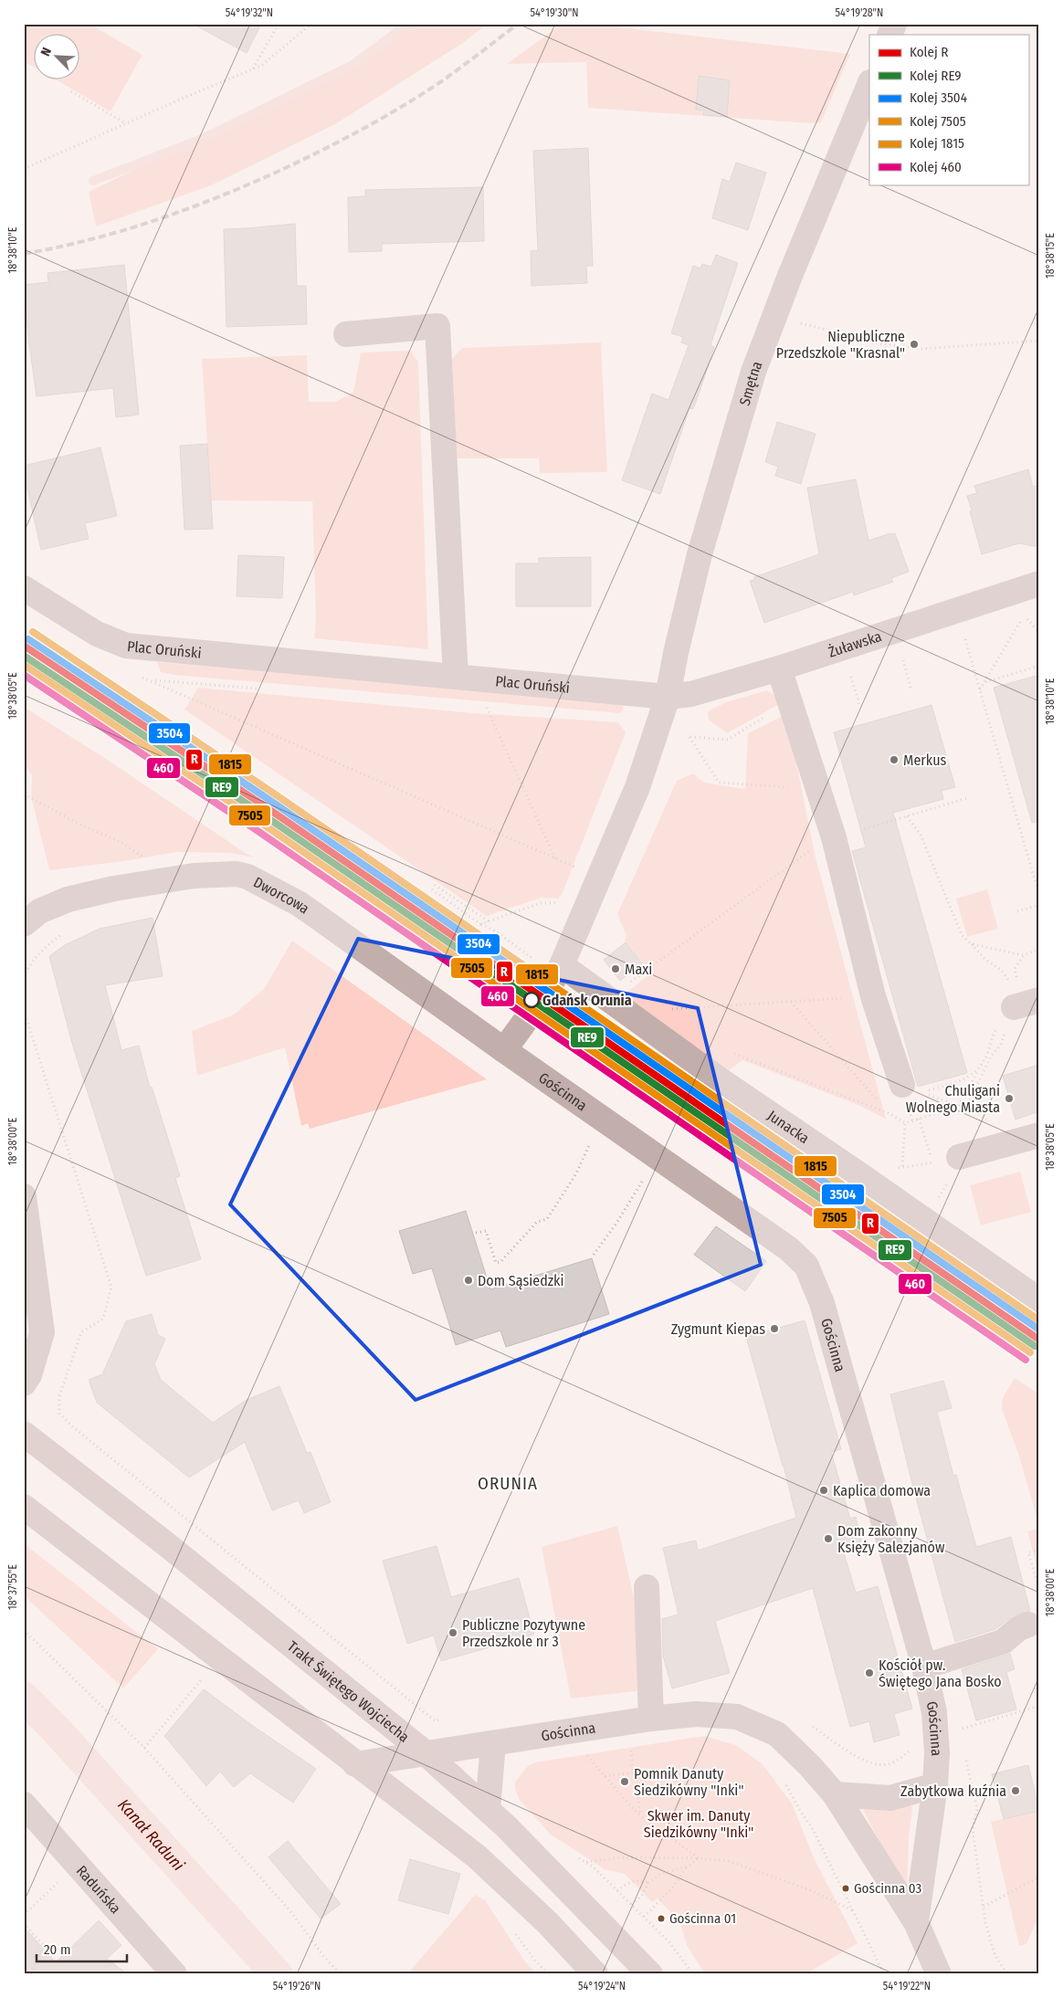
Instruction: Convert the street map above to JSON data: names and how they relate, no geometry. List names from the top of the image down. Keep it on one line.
{"streets":{"main road":["Trakt Świętego Wojciecha"],"street":["Smętna","Żuławska","Plac Oruński","Dworcowa","Gościnna","Junacka","Raduńska"]},"crossings":[["Smętna","Żuławska"],["Smętna","Plac Oruński"],["Żuławska","Plac Oruński"],["Dworcowa","Gościnna"],["Gościnna","Trakt Świętego Wojciecha"]],"districts":["ORUNIA"],"water":["Kanał Raduni"],"parks":["Skwer im. Danuty Siedzikówny \"Inki\""],"places":["Niepubliczne Przedszkole \"Krasnal\"","Merkus","Maxi","Gdańsk Orunia","Chuligani Wolnego Miasta","Dom Sąsiedzki","Zygmunt Kiepas","Kaplica domowa","Dom zakonny Księży Salezjanów","Publiczne Pozytywne Przedszkole nr 3","Kościół pw. Świętego Jana Bosko","Pomnik Danuty Siedzikówny \"Inki\"","Zabytkowa kuźnia","Gościnna 03","Gościnna 01"],"lines":["rail line 1815","rail line 3504","rail line R","rail line RE9","rail line 7505","rail line 460"],"legend":["Kolej R","Kolej RE9","Kolej 3504","Kolej 7505","Kolej 1815","Kolej 460"],"scale_bar":"20 m","north":"top left","coordinates":["54°19'32\"N","54°19'30\"N","54°19'28\"N","18°38'10\"E","18°38'15\"E","18°38'05\"E","18°38'00\"E","18°37'55\"E","54°19'26\"N","54°19'24\"N","54°19'22\"N"]}
